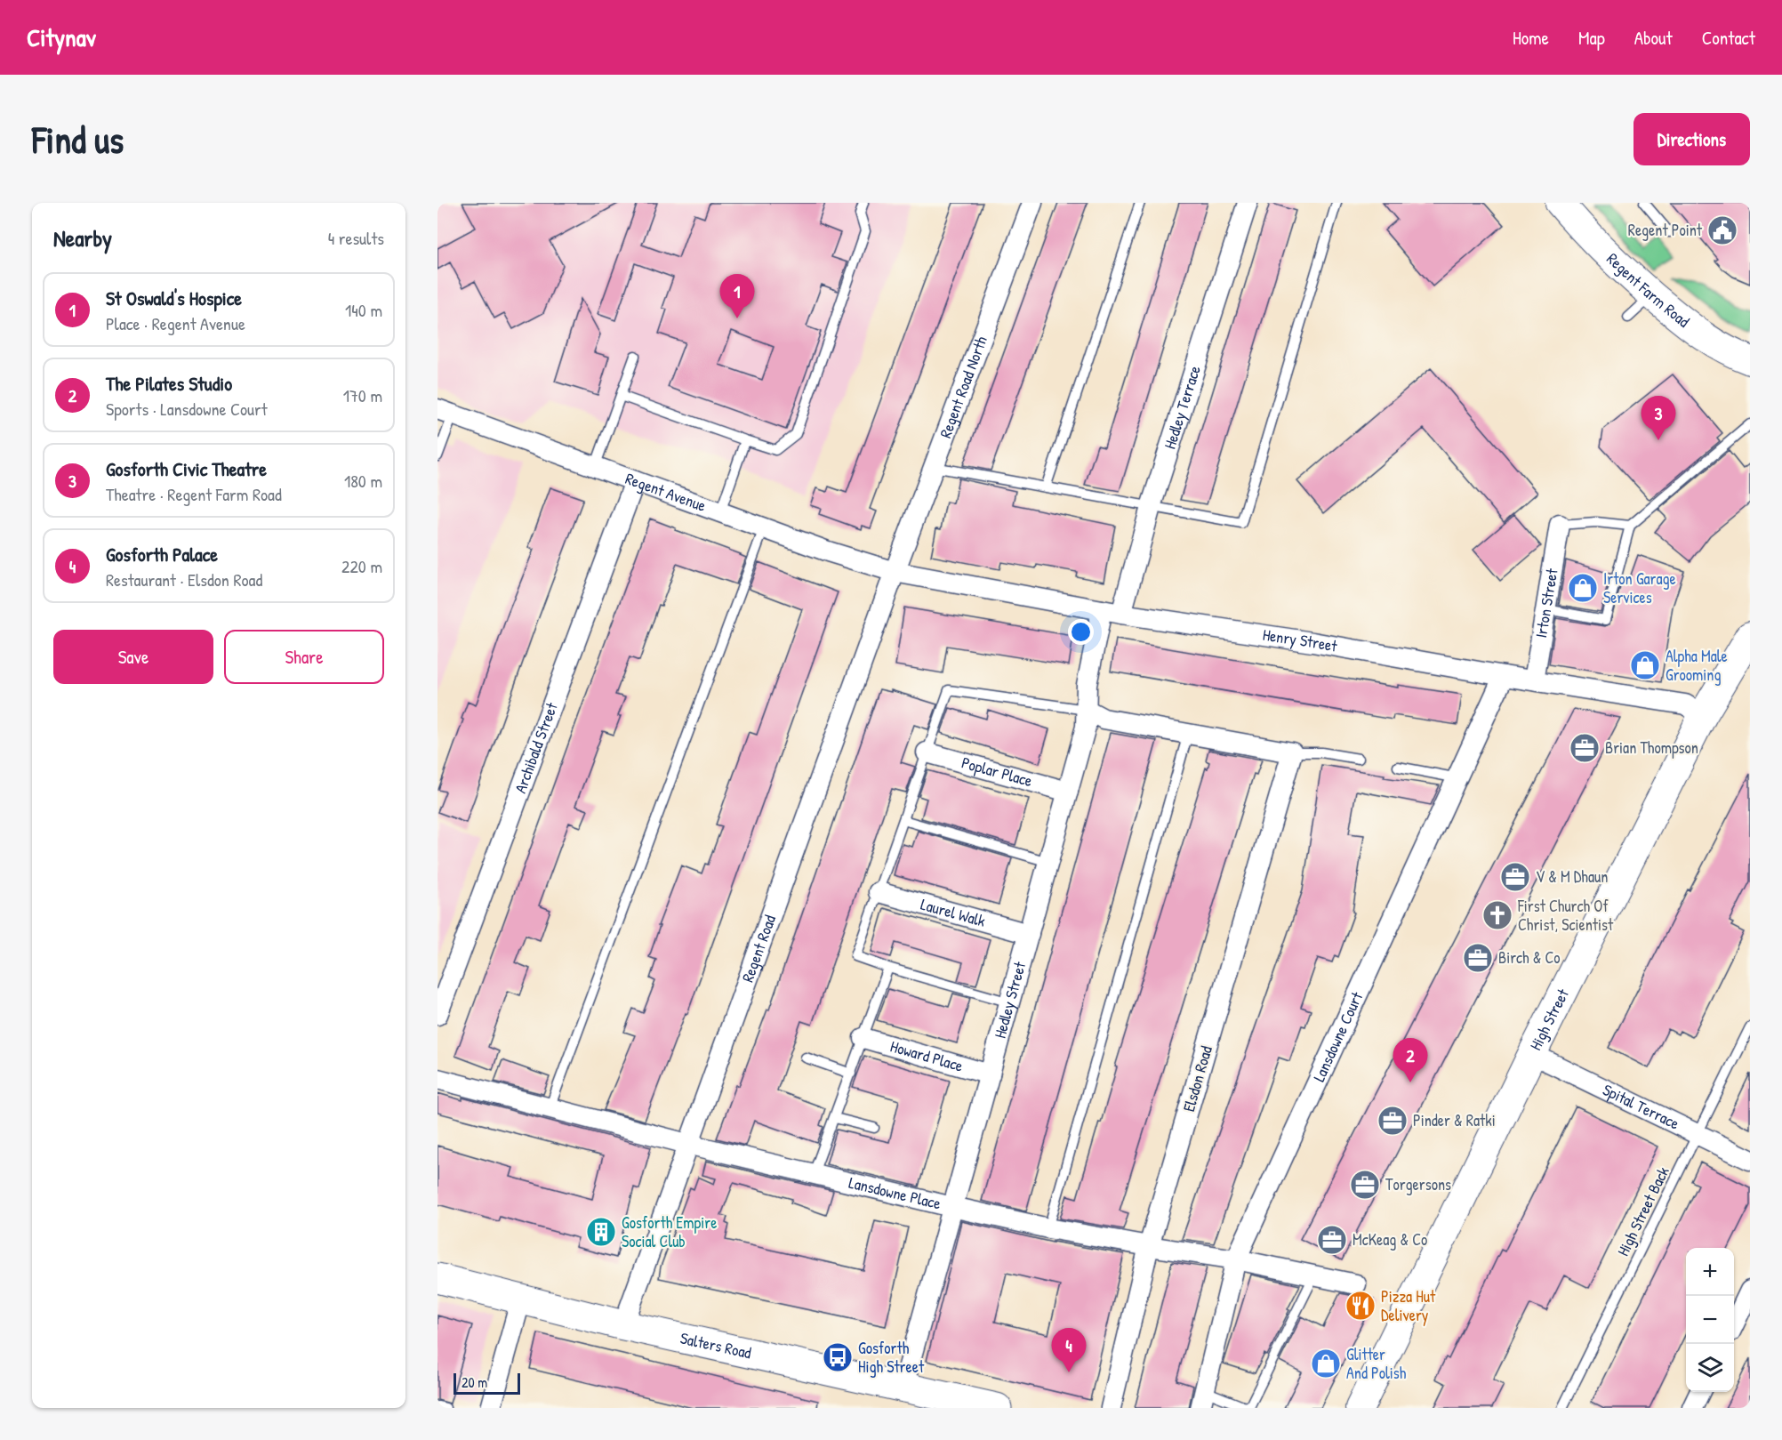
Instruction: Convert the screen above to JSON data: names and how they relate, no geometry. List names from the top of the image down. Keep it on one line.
{"streets":{"main road":["Regent Farm Road","High Street","Salters Road"],"street":["Regent Road North","Hedley Terrace","Regent Avenue","Irton Street","Henry Street","Archibald Street","Poplar Place","Laurel Walk","Regent Road","Hedley Street","Lansdowne Court","Howard Place","Elsdon Road","Spital Terrace","Lansdowne Place"],"lane":["High Street Back"]},"crossings":[["Regent Road North","Regent Avenue"],["Regent Road North","Henry Street"],["Regent Road North","Regent Road"],["Hedley Terrace","Henry Street"],["Regent Avenue","Henry Street"],["Regent Avenue","Archibald Street"],["Regent Avenue","Regent Road"],["Irton Street","Henry Street"],["Henry Street","Regent Road"],["Henry Street","Hedley Street"],["Henry Street","High Street"],["Henry Street","Lansdowne Court"],["Poplar Place","Hedley Street"],["Laurel Walk","Hedley Street"],["Regent Road","Lansdowne Place"],["Regent Road","Salters Road"],["Hedley Street","Howard Place"],["Hedley Street","Lansdowne Place"],["Hedley Street","Salters Road"],["High Street","Spital Terrace"],["Lansdowne Court","Lansdowne Place"],["Elsdon Road","Lansdowne Place"],["Spital Terrace","High Street Back"]],"places":{"public building":["Regent Point"],"shop":["Irton Garage Services","Alpha Male Grooming","Glitter And Polish"],"office":["Brian Thompson","V & M Dhaun","Birch & Co","Pinder & Ratki","Torgersons","McKeag & Co"],"church":["First Church Of Christ, Scientist"],"building":["Gosforth Empire Social Club"],"restaurant":["Pizza Hut Delivery"],"bus stop":["Gosforth High Street"]},"scale_bar":"20 m","page":{"header":"Citynav","nav":["Home","Map","About","Contact"],"buttons":["Directions",["Save","Share"]],"title":"Find us","heading":["Nearby","4 results"],"list":[{"mark":"1","name":"St Oswald's Hospice","note":"Place · Regent Avenue","value":"140 m"},{"mark":"2","name":"The Pilates Studio","note":"Sports · Lansdowne Court","value":"170 m"},{"mark":"3","name":"Gosforth Civic Theatre","note":"Theatre · Regent Farm Road","value":"180 m"},{"mark":"4","name":"Gosforth Palace","note":"Restaurant · Elsdon Road","value":"220 m"}],"pins":["1","3","2","4"],"map_buttons":["+","−"],"scale":"20 m"}}
